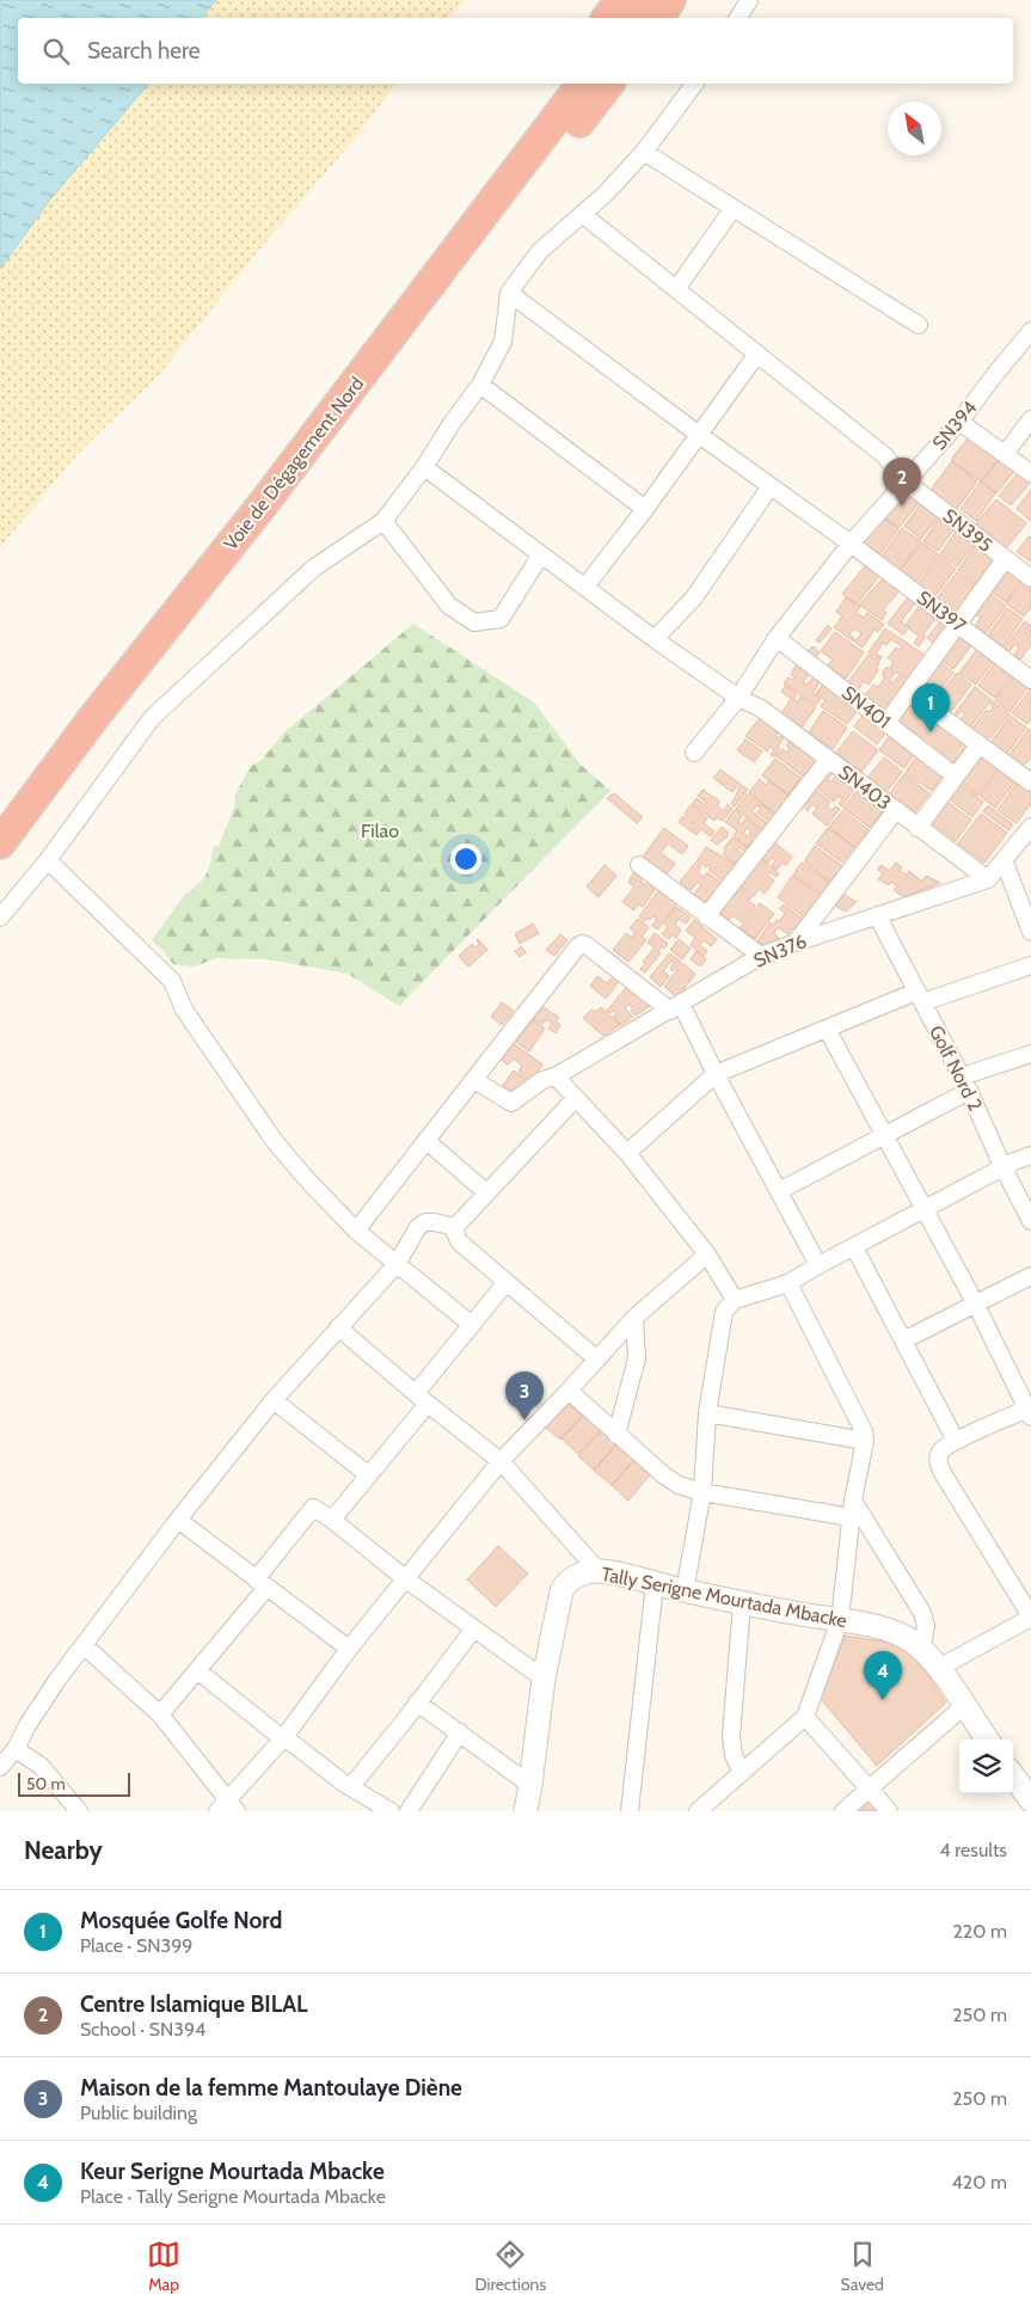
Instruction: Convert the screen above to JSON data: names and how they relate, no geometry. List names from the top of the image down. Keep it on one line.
{"streets":{"highway":["Voie de Dégagement Nord"],"street":["SN394","SN395","SN397","SN401","SN403","SN376","Golf Nord 2","Tally Serigne Mourtada Mbacke"]},"crossings":[["SN394","SN395"],["SN394","SN397"],["SN394","SN401"],["SN394","SN403"],["SN403","SN376"],["SN376","Golf Nord 2"]],"parks":["Filao"],"scale_bar":"50 m","north":"top left","page":{"search":"Search here","pins":["2","1","3","4"],"scale":"50 m","heading":["Nearby","4 results"],"list":[{"mark":"1","name":"Mosquée Golfe Nord","note":"Place · SN399","value":"220 m"},{"mark":"2","name":"Centre Islamique BILAL","note":"School · SN394","value":"250 m"},{"mark":"3","name":"Maison de la femme Mantoulaye Diène","note":"Public building","value":"250 m"},{"mark":"4","name":"Keur Serigne Mourtada Mbacke","note":"Place · Tally Serigne Mourtada Mbacke","value":"420 m"}],"nav":["Map","Directions","Saved"]}}
